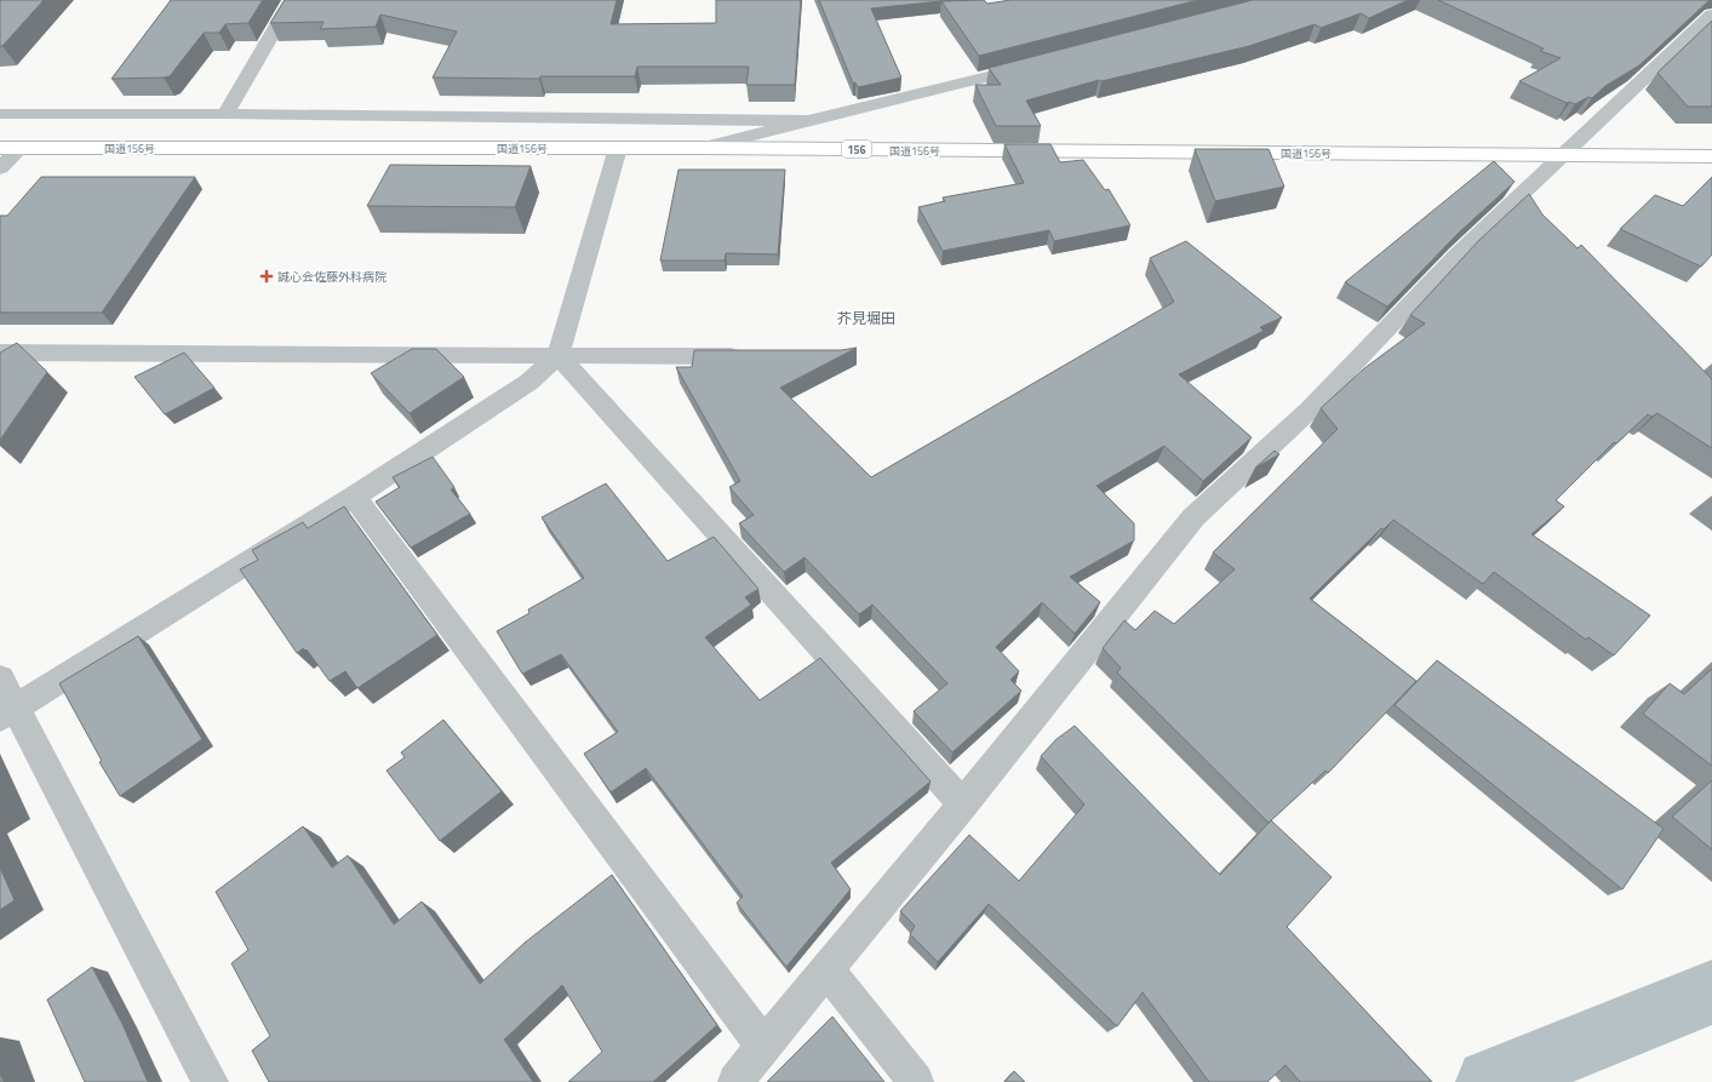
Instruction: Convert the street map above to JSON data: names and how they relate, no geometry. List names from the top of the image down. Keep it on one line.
{"streets":{"highway":["国道156号","156"]},"districts":["芥見堀田"],"places":{"health":["誠心会佐藤外科病院"]}}
